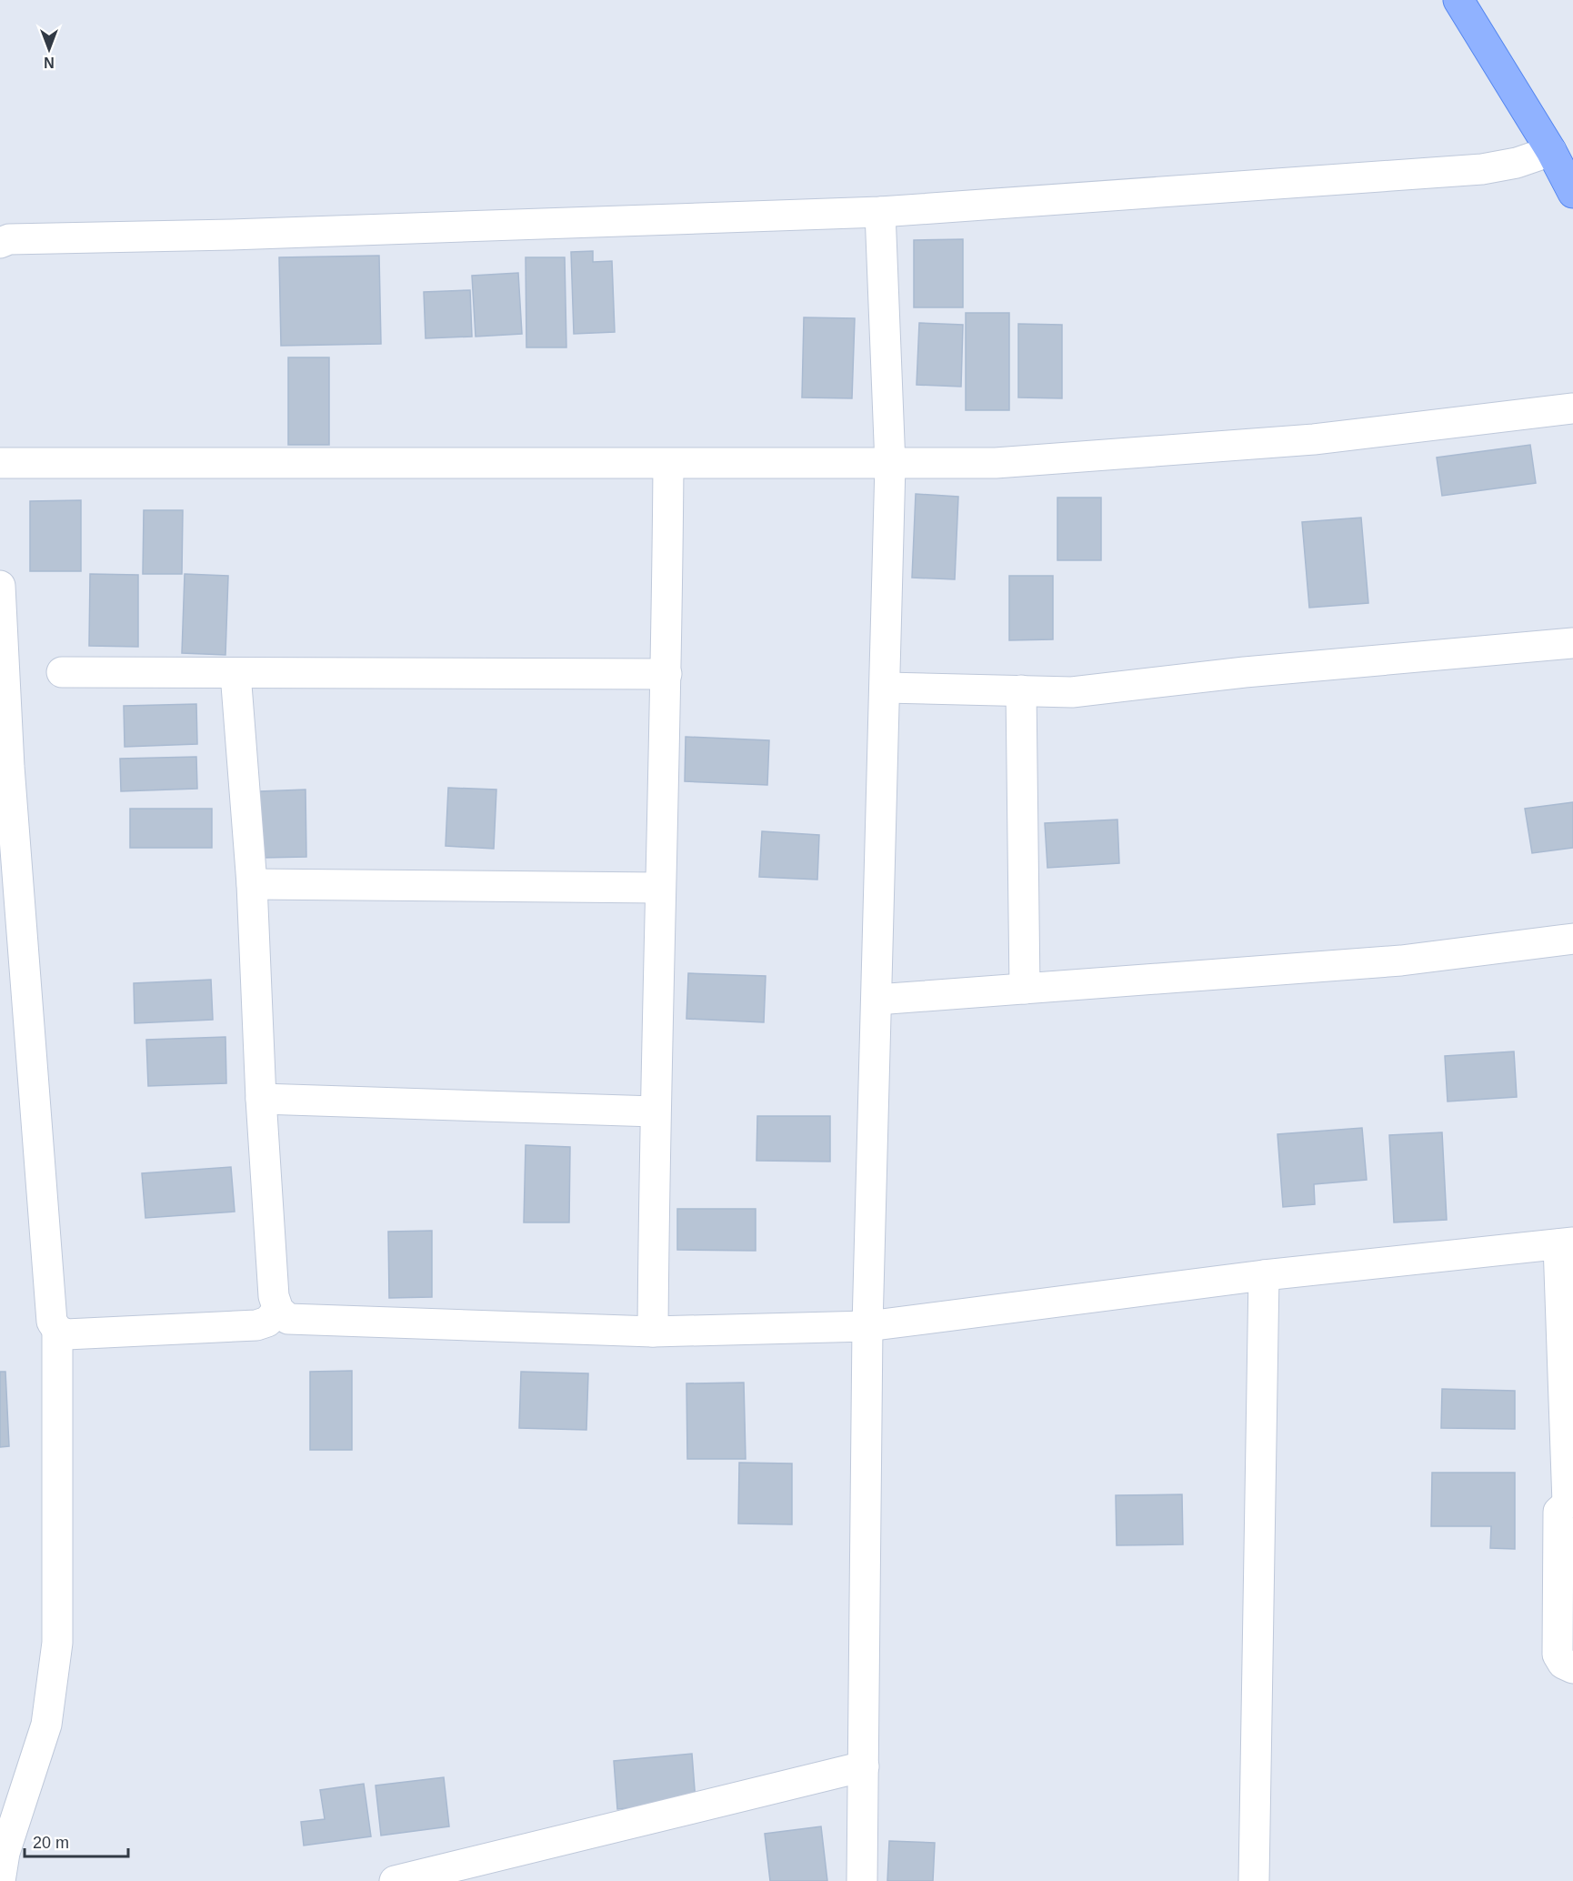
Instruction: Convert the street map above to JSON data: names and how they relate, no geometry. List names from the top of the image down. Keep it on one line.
{"scale_bar":"20 m","north":"bottom"}
